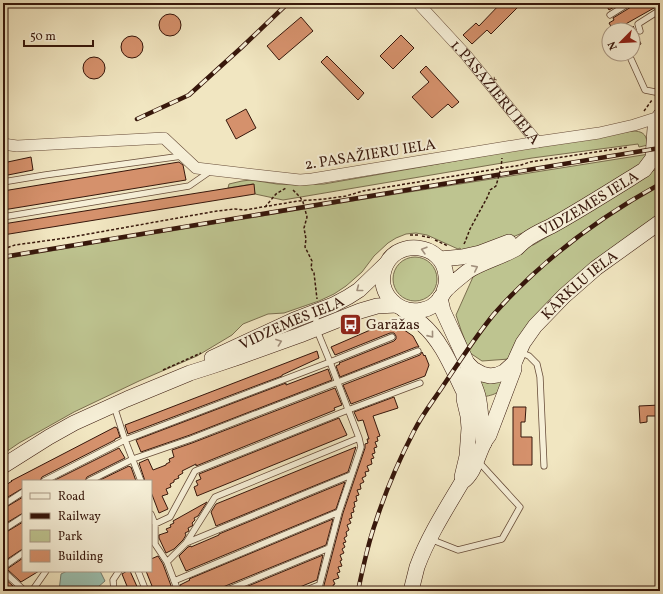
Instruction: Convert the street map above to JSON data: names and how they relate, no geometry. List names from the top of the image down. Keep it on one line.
{"streets":{"street":["1. PASAŽIERU IELA","2. PASAŽIERU IELA","VIDZEMES IELA","KĀRKLU IELA"]},"crossings":[["1. PASAŽIERU IELA","2. PASAŽIERU IELA"],["1. PASAŽIERU IELA","VIDZEMES IELA"],["VIDZEMES IELA","KĀRKLU IELA"]],"places":{"bus stop":["Garāžas"]},"legend":["Road","Railway","Park","Building"],"scale_bar":"50 m","north":"bottom left"}
